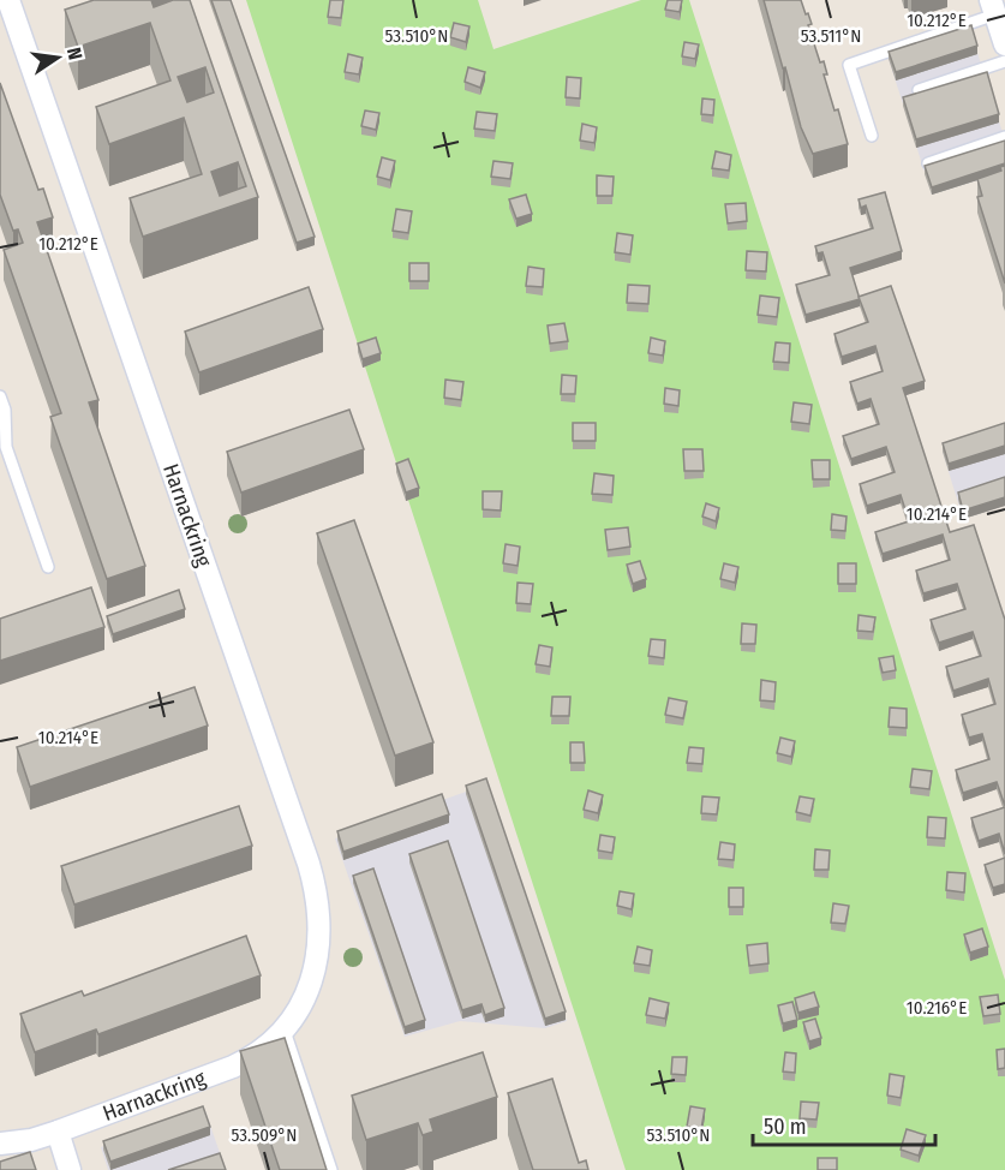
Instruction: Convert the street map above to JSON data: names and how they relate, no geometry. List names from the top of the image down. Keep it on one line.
{"streets":{"street":["Harnackring"]},"scale_bar":"50 m","north":"right","coordinates":["10.212°E","53.511°N","53.510°N","10.214°E","10.216°E","53.509°N"]}
